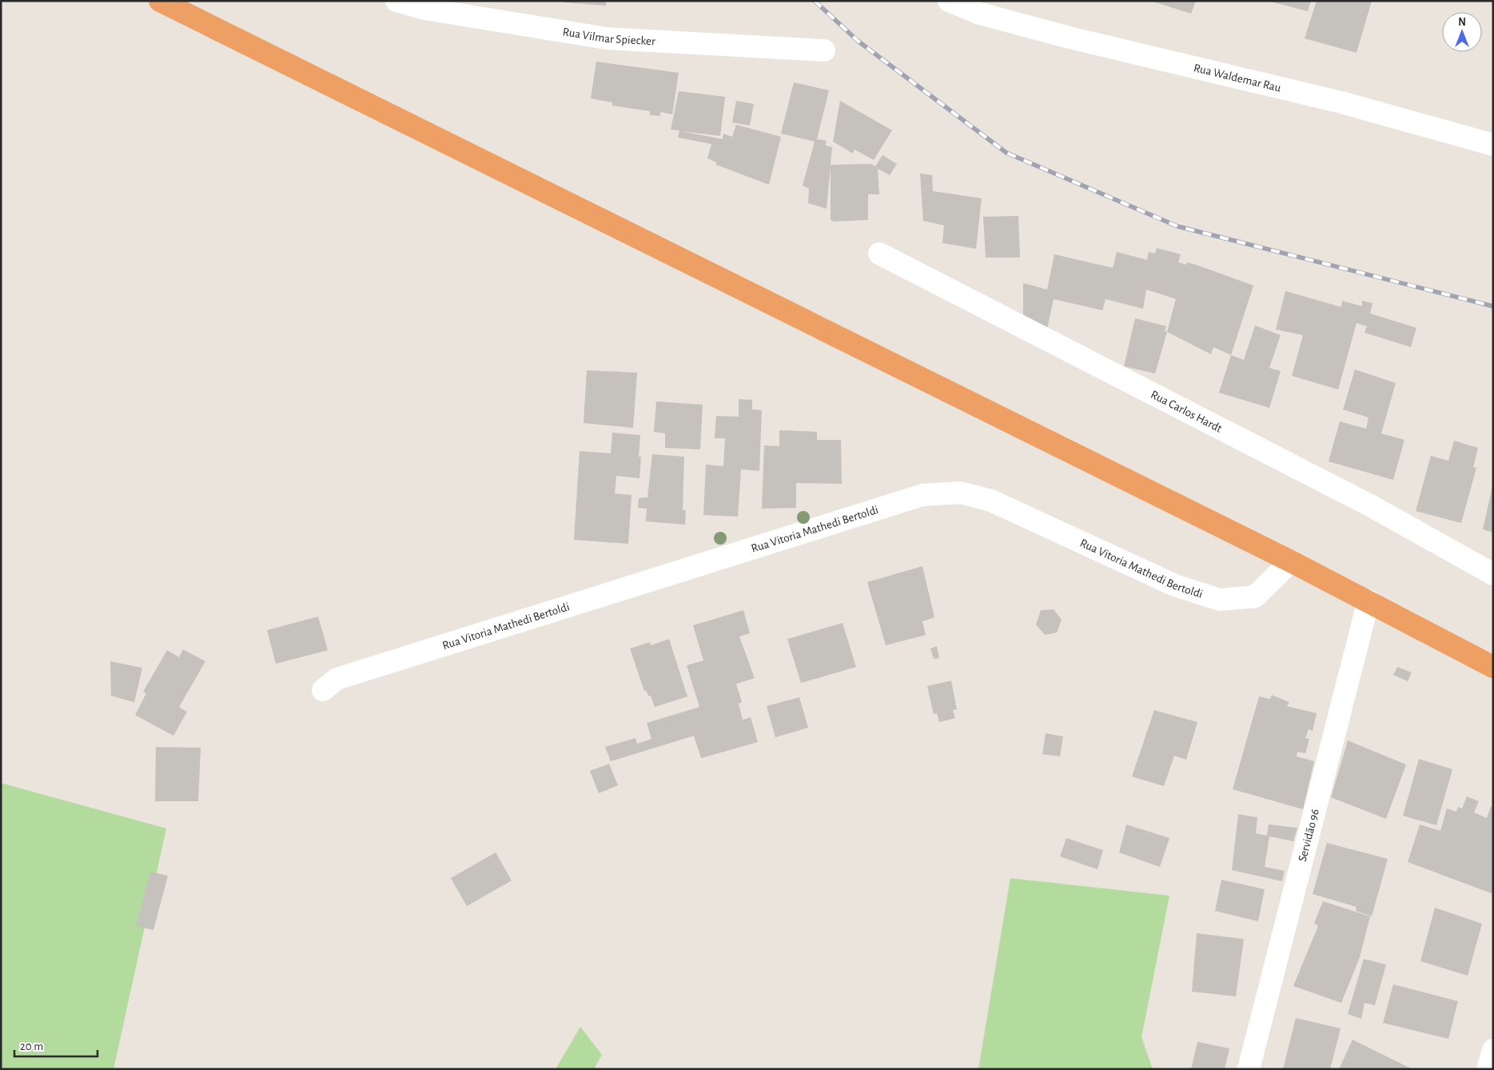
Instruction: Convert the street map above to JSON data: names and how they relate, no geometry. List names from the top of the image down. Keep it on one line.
{"streets":{"street":["Rua Vilmar Spiecker","Rua Waldemar Rau","Rua Carlos Hardt","Rua Vitoria Mathedi Bertoldi","Servidão 96"]},"scale_bar":"20 m","north":"top"}
